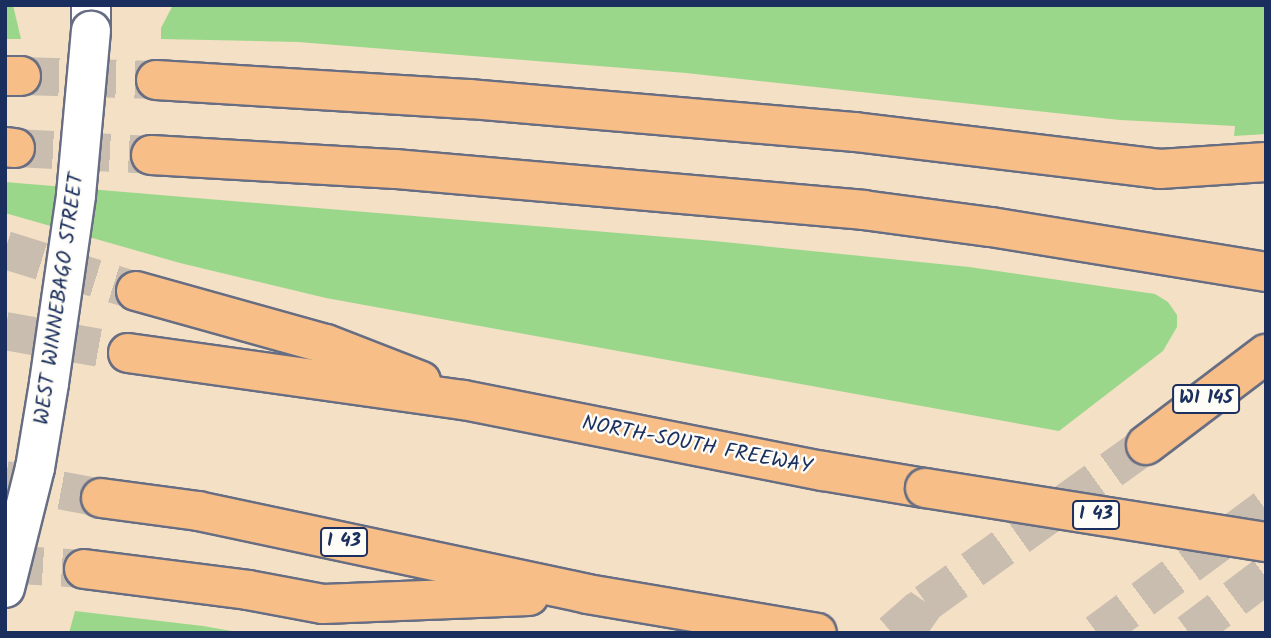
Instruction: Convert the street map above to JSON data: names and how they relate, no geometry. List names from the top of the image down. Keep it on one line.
{"streets":{"main road":["WI 145","NORTH-SOUTH FREEWAY","I 43"],"street":["WEST WINNEBAGO STREET"]}}
